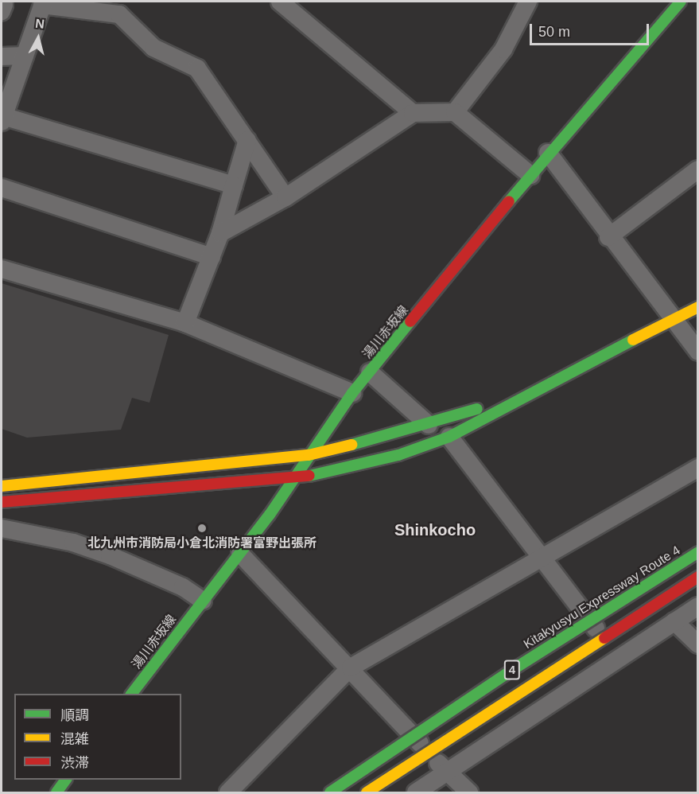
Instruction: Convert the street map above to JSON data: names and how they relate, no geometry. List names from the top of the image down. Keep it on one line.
{"streets":{"main road":["湯川赤坂線","Kitakyusyu Expressway Route 4","4"]},"districts":["Shinkocho"],"places":["北九州市消防局小倉北消防署富野出張所"],"legend":["順調","混雑","渋滞"],"scale_bar":"50 m","north":"top"}
